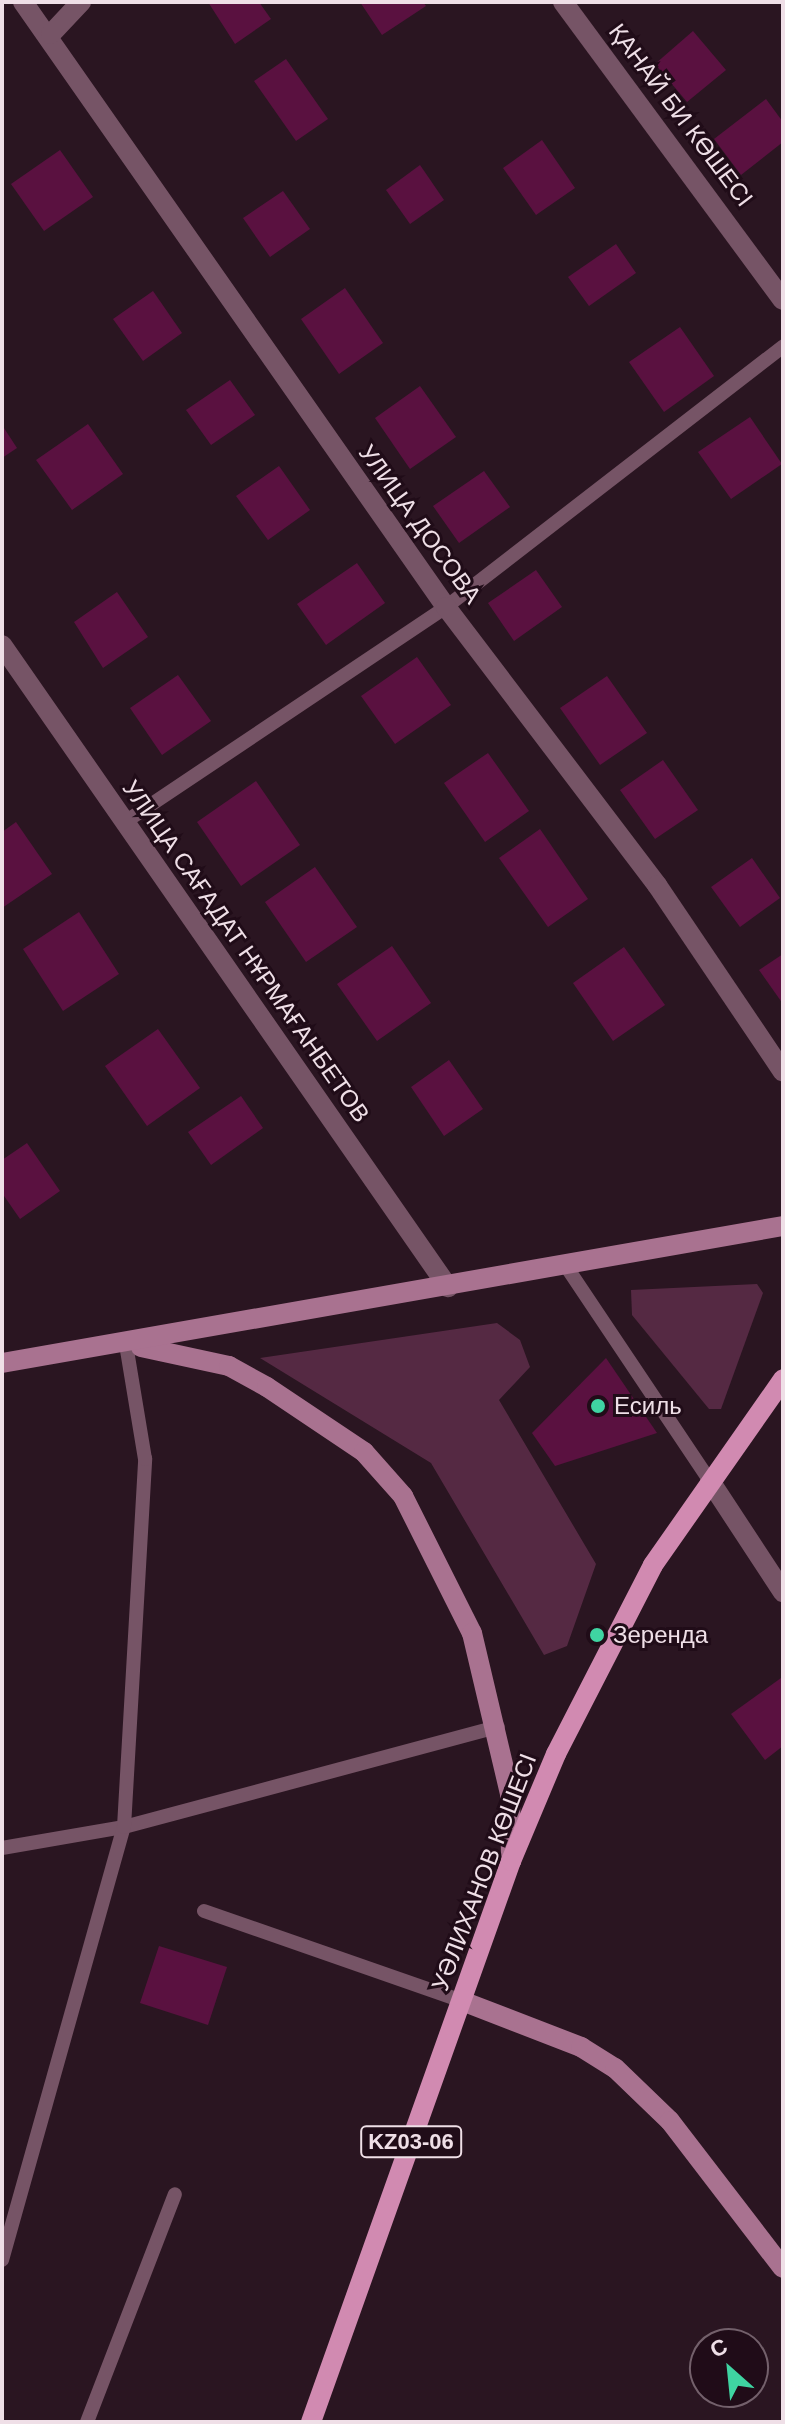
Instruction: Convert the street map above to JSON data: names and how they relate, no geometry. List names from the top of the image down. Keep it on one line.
{"streets":{"main road":["УӘЛИХАНОВ КӨШЕСІ","KZ03-06"],"street":["ҚАНАЙ БИ КӨШЕСІ","УЛИЦА ДОСОВА","УЛИЦА САҒАДАТ НҰРМАҒАНБЕТОВ"]},"places":["Есиль","Зеренда"],"north":"top left"}
